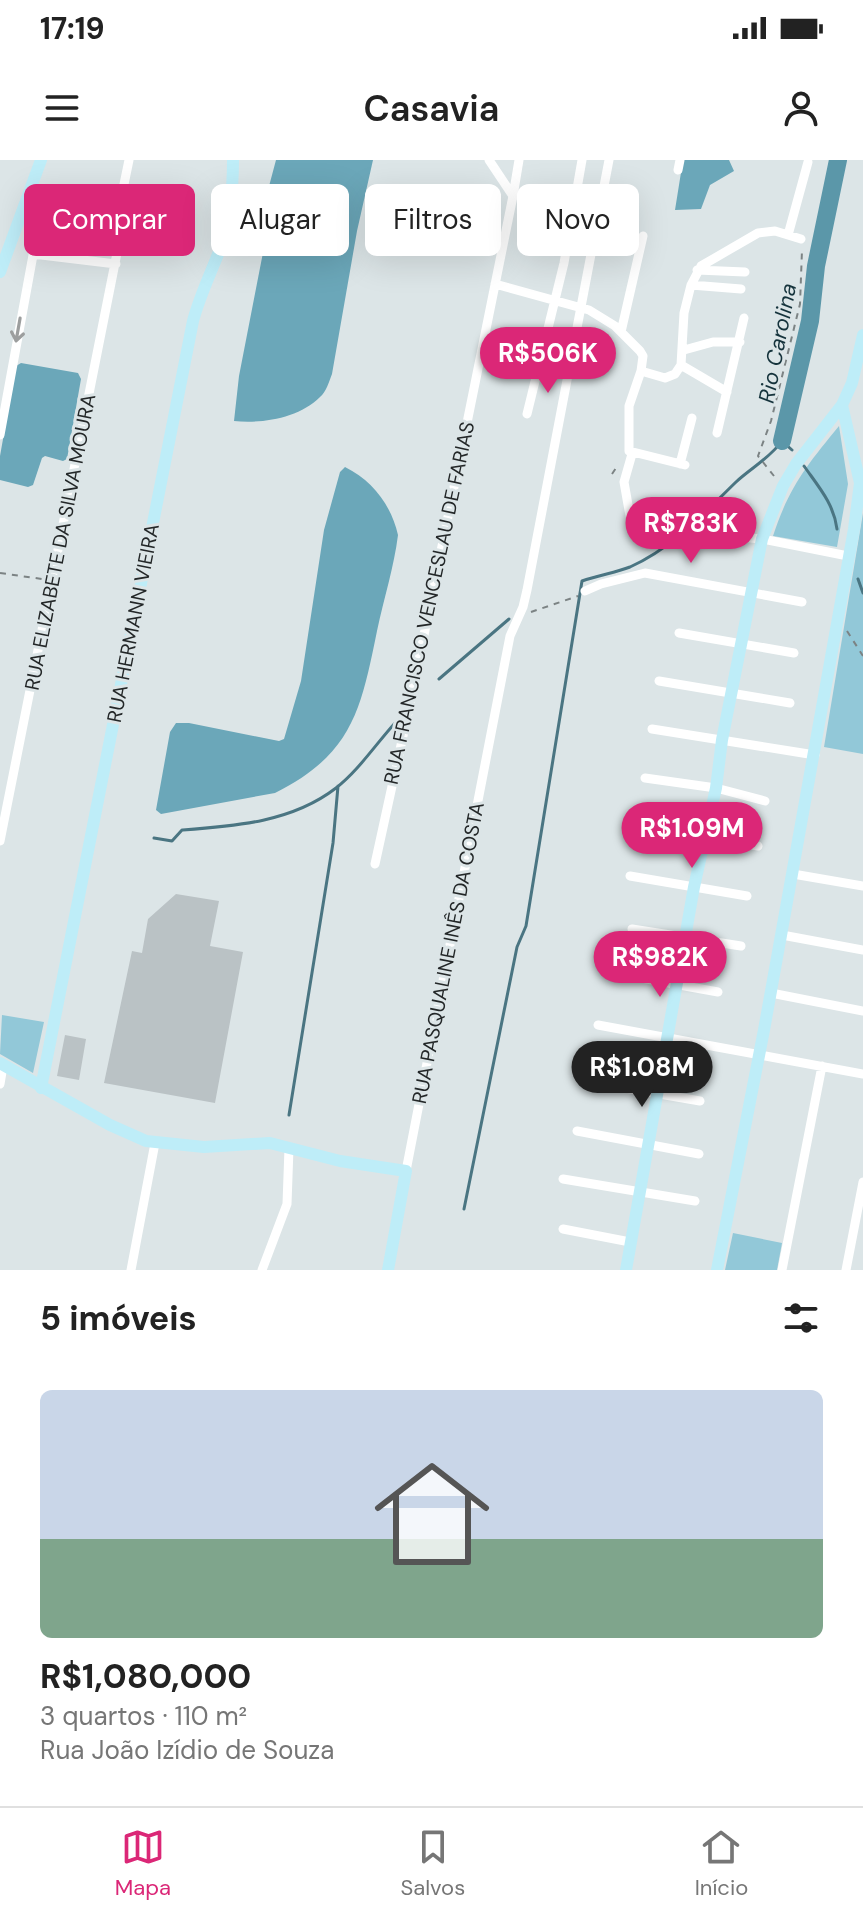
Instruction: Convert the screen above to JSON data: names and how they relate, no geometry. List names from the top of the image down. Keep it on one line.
{"streets":{"street":["RUA ELIZABETE DA SILVA MOURA","RUA FRANCISCO VENCESLAU DE FARIAS","RUA HERMANN VIEIRA","RUA PASQUALINE INÊS DA COSTA"]},"water":["Rio Carolina"],"page":{"status":"17:19","header":"Casavia","chip":["Comprar","Alugar","Filtros","Novo"],"price":["R$506K","R$783K","R$1.09M","R$982K","R$1.08M"],"heading":"5 imóveis","list":[{"name":"R$1,080,000","note":"3 quartos · 110 m² · Rua João Izídio de Souza"}],"tabs":["Mapa","Salvos","Início"]}}
